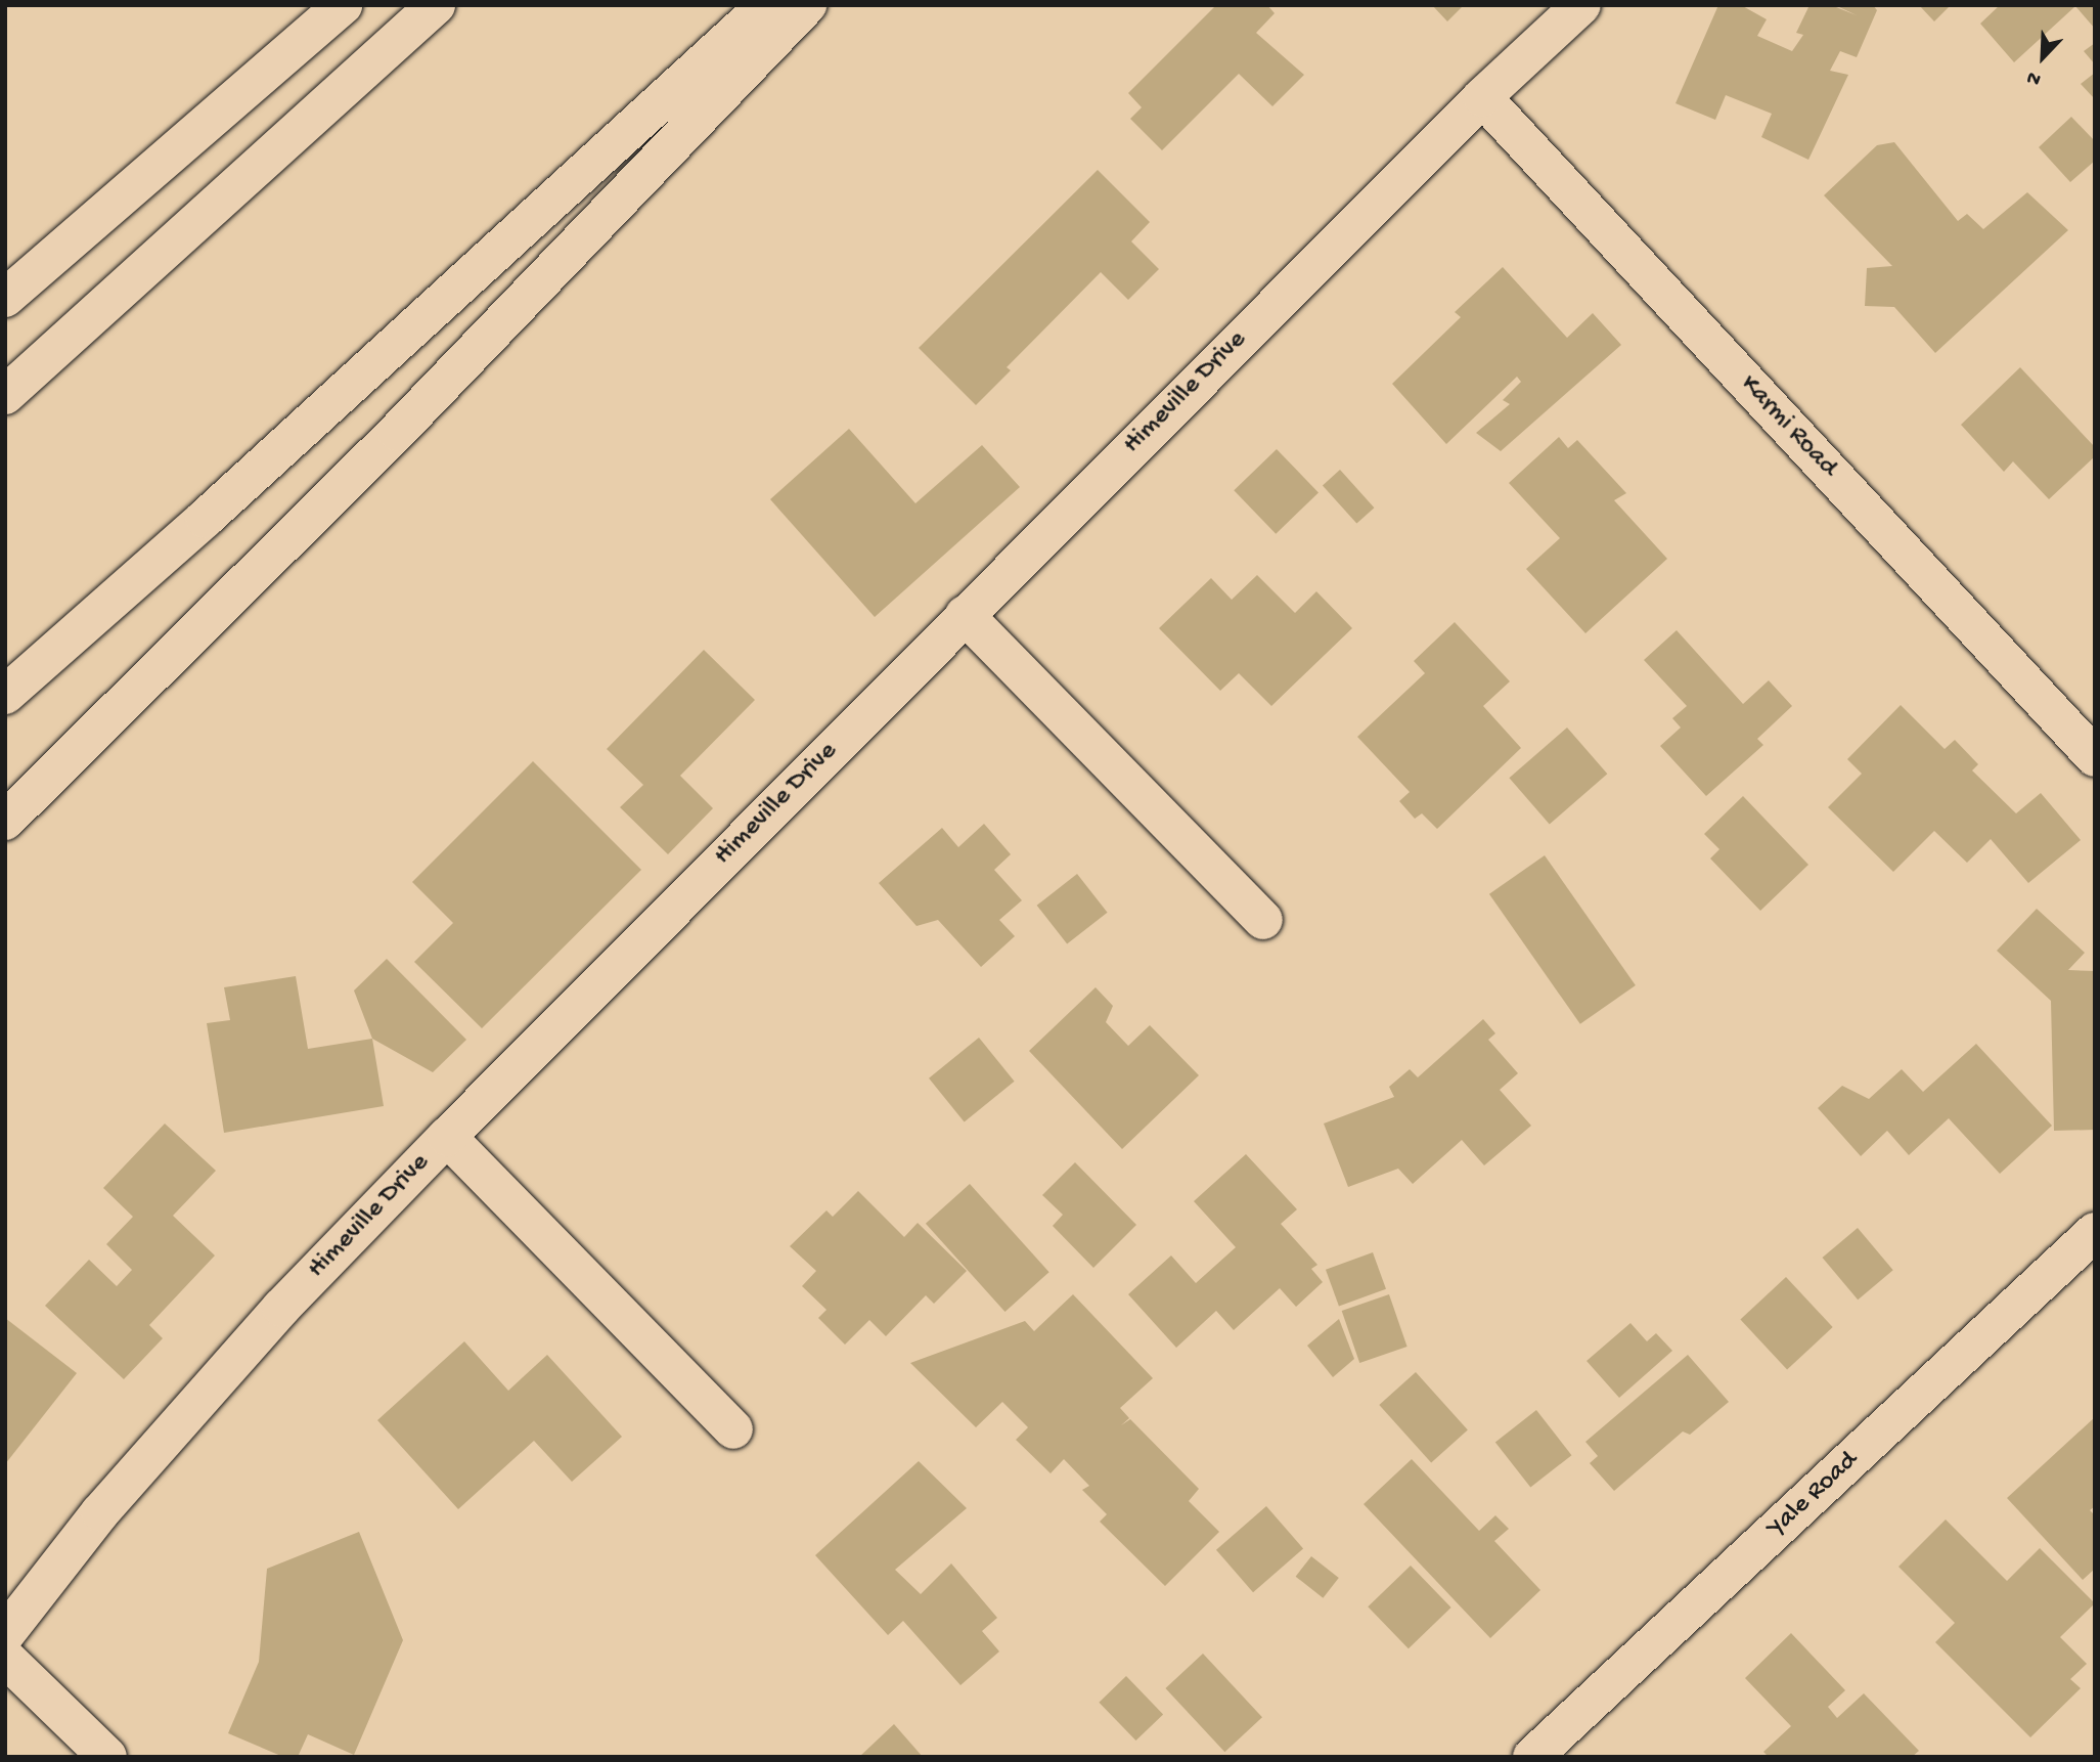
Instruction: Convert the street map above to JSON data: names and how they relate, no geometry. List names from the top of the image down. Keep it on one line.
{"streets":{"main road":["Himeville Drive","Karmi Road","Yale Road"]},"crossings":[["Himeville Drive","Karmi Road"]],"north":"bottom left"}
